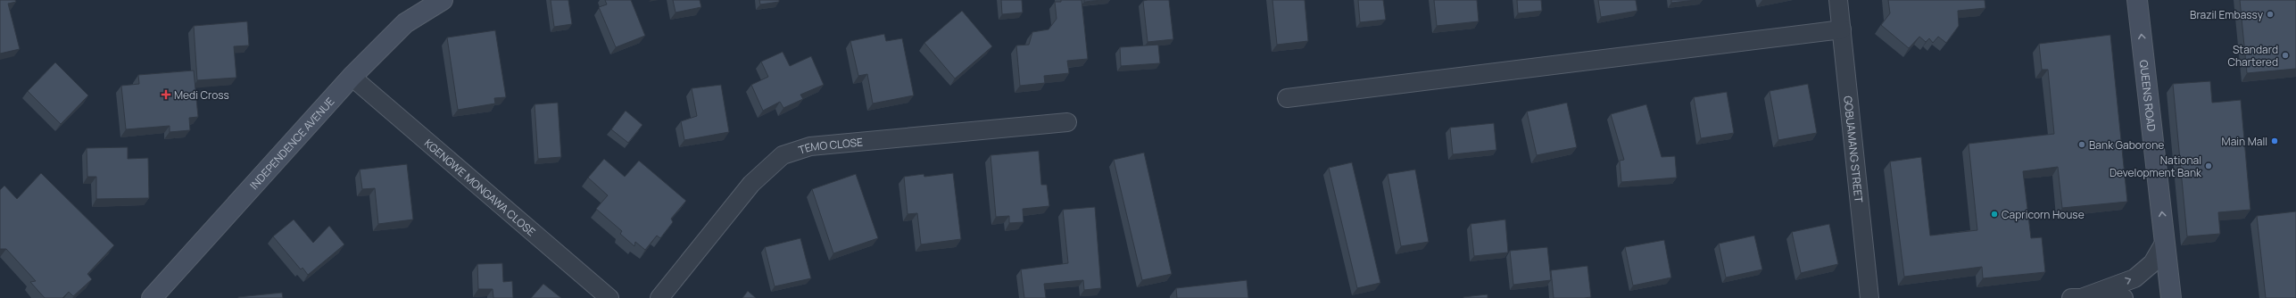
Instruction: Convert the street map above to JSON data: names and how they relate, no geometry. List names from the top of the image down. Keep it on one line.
{"streets":{"street":["QUEENS ROAD","INDEPENDENCE AVENUE","TEMO CLOSE","GOBUAMANG STREET","KGENGWE MONGAWA CLOSE"]},"crossings":[["INDEPENDENCE AVENUE","KGENGWE MONGAWA CLOSE"]],"one_way":["QUEENS ROAD"],"places":{"other":["Brazil Embassy","Standard Chartered","Main Mall","Bank Gaborone","National Development Bank","Capricorn House"],"health":["Medi Cross"]}}
